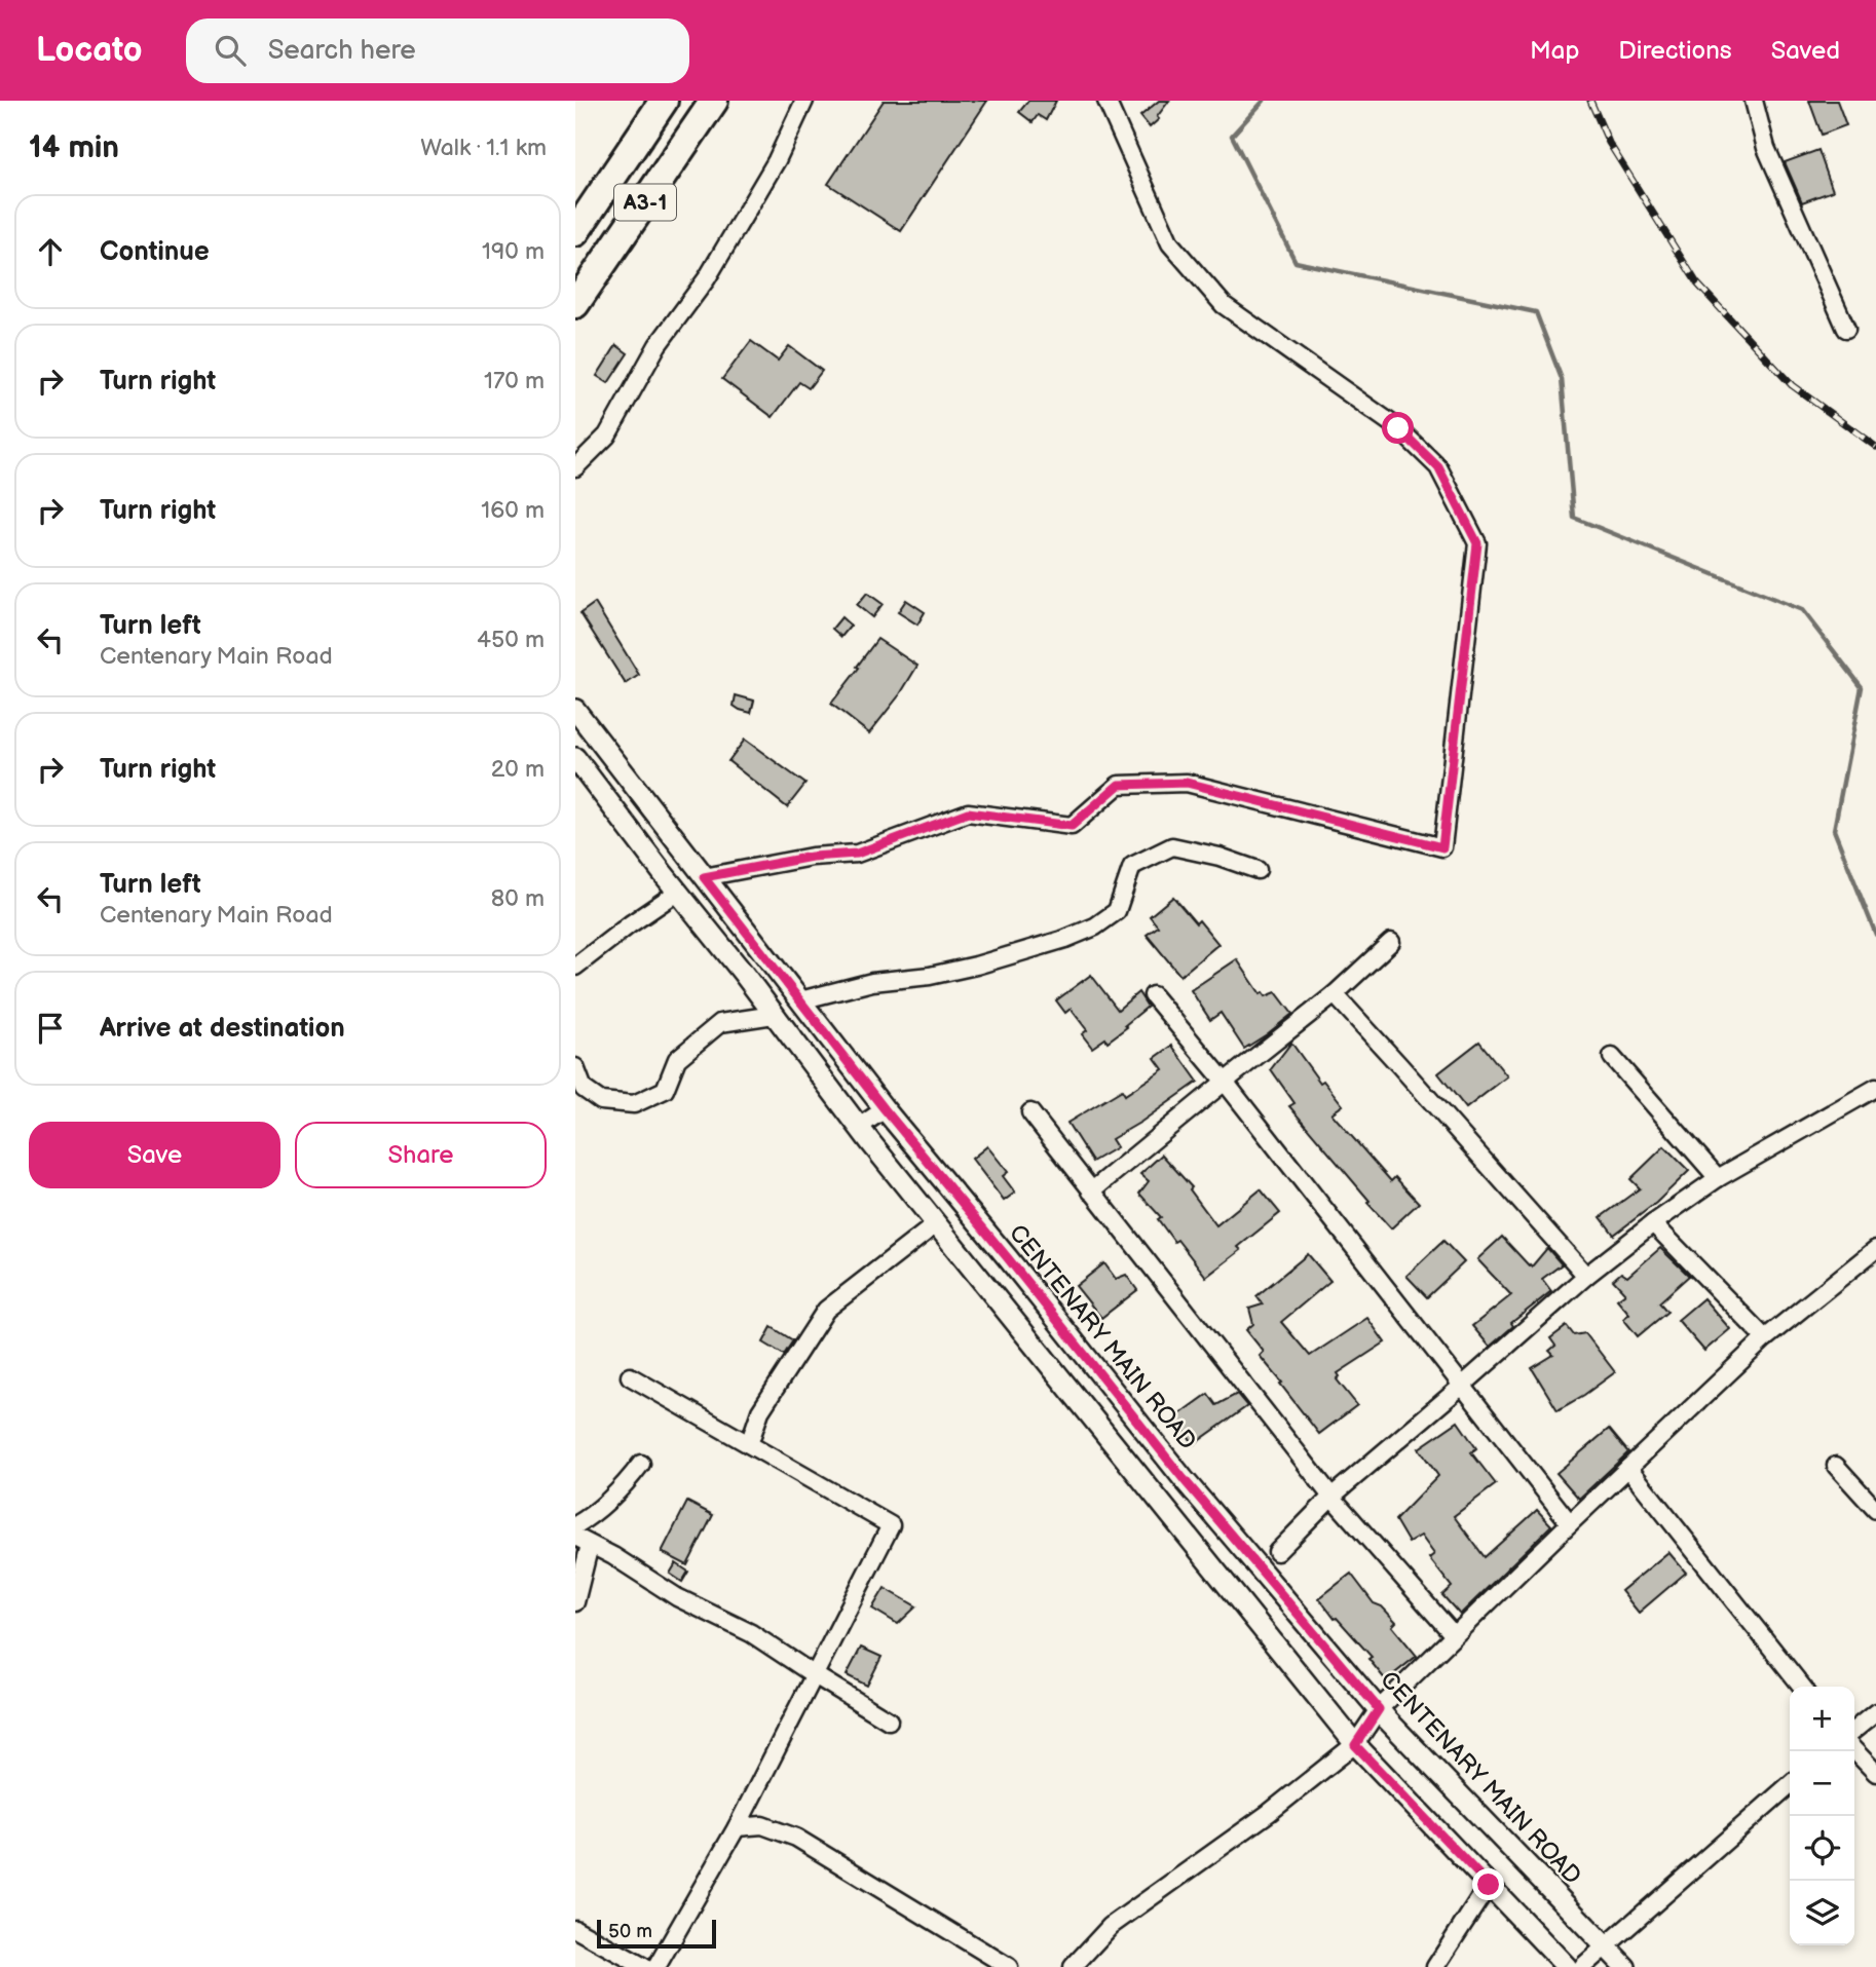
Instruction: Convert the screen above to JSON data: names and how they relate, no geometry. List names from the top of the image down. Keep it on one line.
{"streets":{"highway":["A3-1"],"street":["CENTENARY MAIN ROAD"]},"scale_bar":"50 m","page":{"header":"Locato","search":"Search here","nav":["Map","Directions","Saved"],"heading":["14 min","Walk · 1.1 km"],"list":[["Continue","190 m"],["Turn right","170 m"],["Turn right","160 m"],["Turn left","Centenary Main Road","450 m"],["Turn right","20 m"],["Turn left","Centenary Main Road","80 m"],"Arrive at destination"],"buttons":["Save","Share"],"map_buttons":["+","−"],"scale":"50 m"}}
